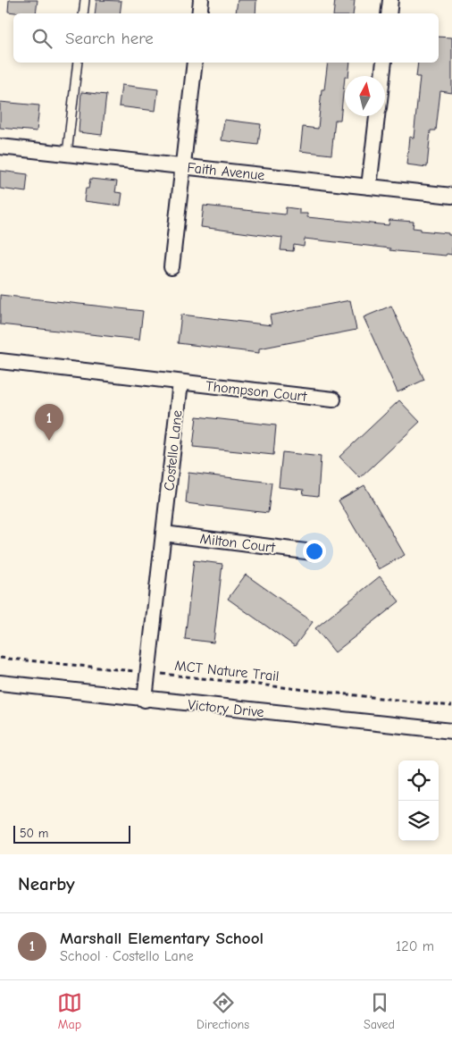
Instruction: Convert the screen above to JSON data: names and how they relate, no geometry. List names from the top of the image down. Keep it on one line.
{"streets":{"street":["Faith Avenue","Thompson Court","Costello Lane","Milton Court","Victory Drive"],"path":["MCT Nature Trail"]},"crossings":[["Thompson Court","Costello Lane"],["Costello Lane","Milton Court"],["Costello Lane","MCT Nature Trail"],["Costello Lane","Victory Drive"]],"scale_bar":"50 m","north":"top","page":{"search":"Search here","pins":"1","scale":"50 m","heading":"Nearby","list":[{"mark":"1","name":"Marshall Elementary School","note":"School · Costello Lane","value":"120 m"}],"nav":["Map","Directions","Saved"]}}
